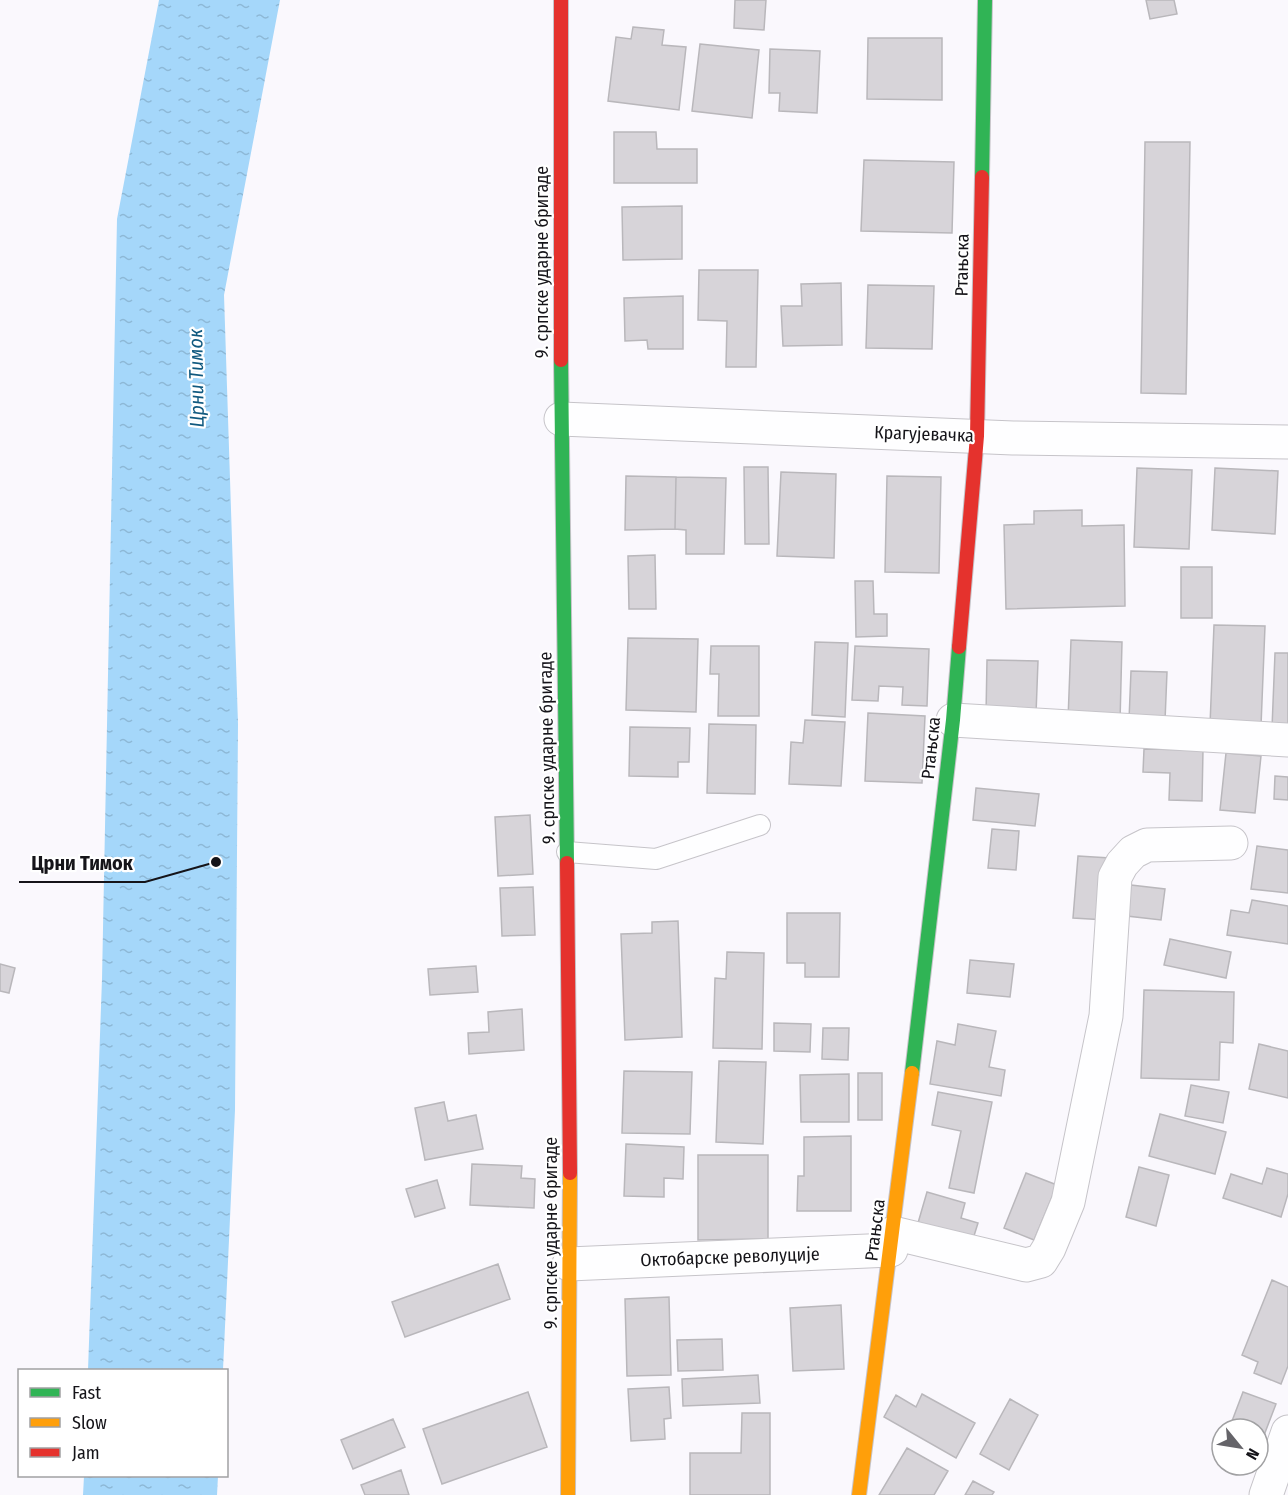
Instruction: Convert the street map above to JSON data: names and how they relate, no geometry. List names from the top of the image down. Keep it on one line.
{"streets":{"street":["9. српске ударне бригаде","Ртањска","Крагујевачка","Октобарске револуције"]},"crossings":[["9. српске ударне бригаде","Крагујевачка"],["9. српске ударне бригаде","Октобарске револуције"],["Ртањска","Крагујевачка"],["Ртањска","Октобарске револуције"]],"water":["Црни Тимок"],"places":["Црни Тимок"],"legend":["Fast","Slow","Jam"],"north":"bottom right"}
